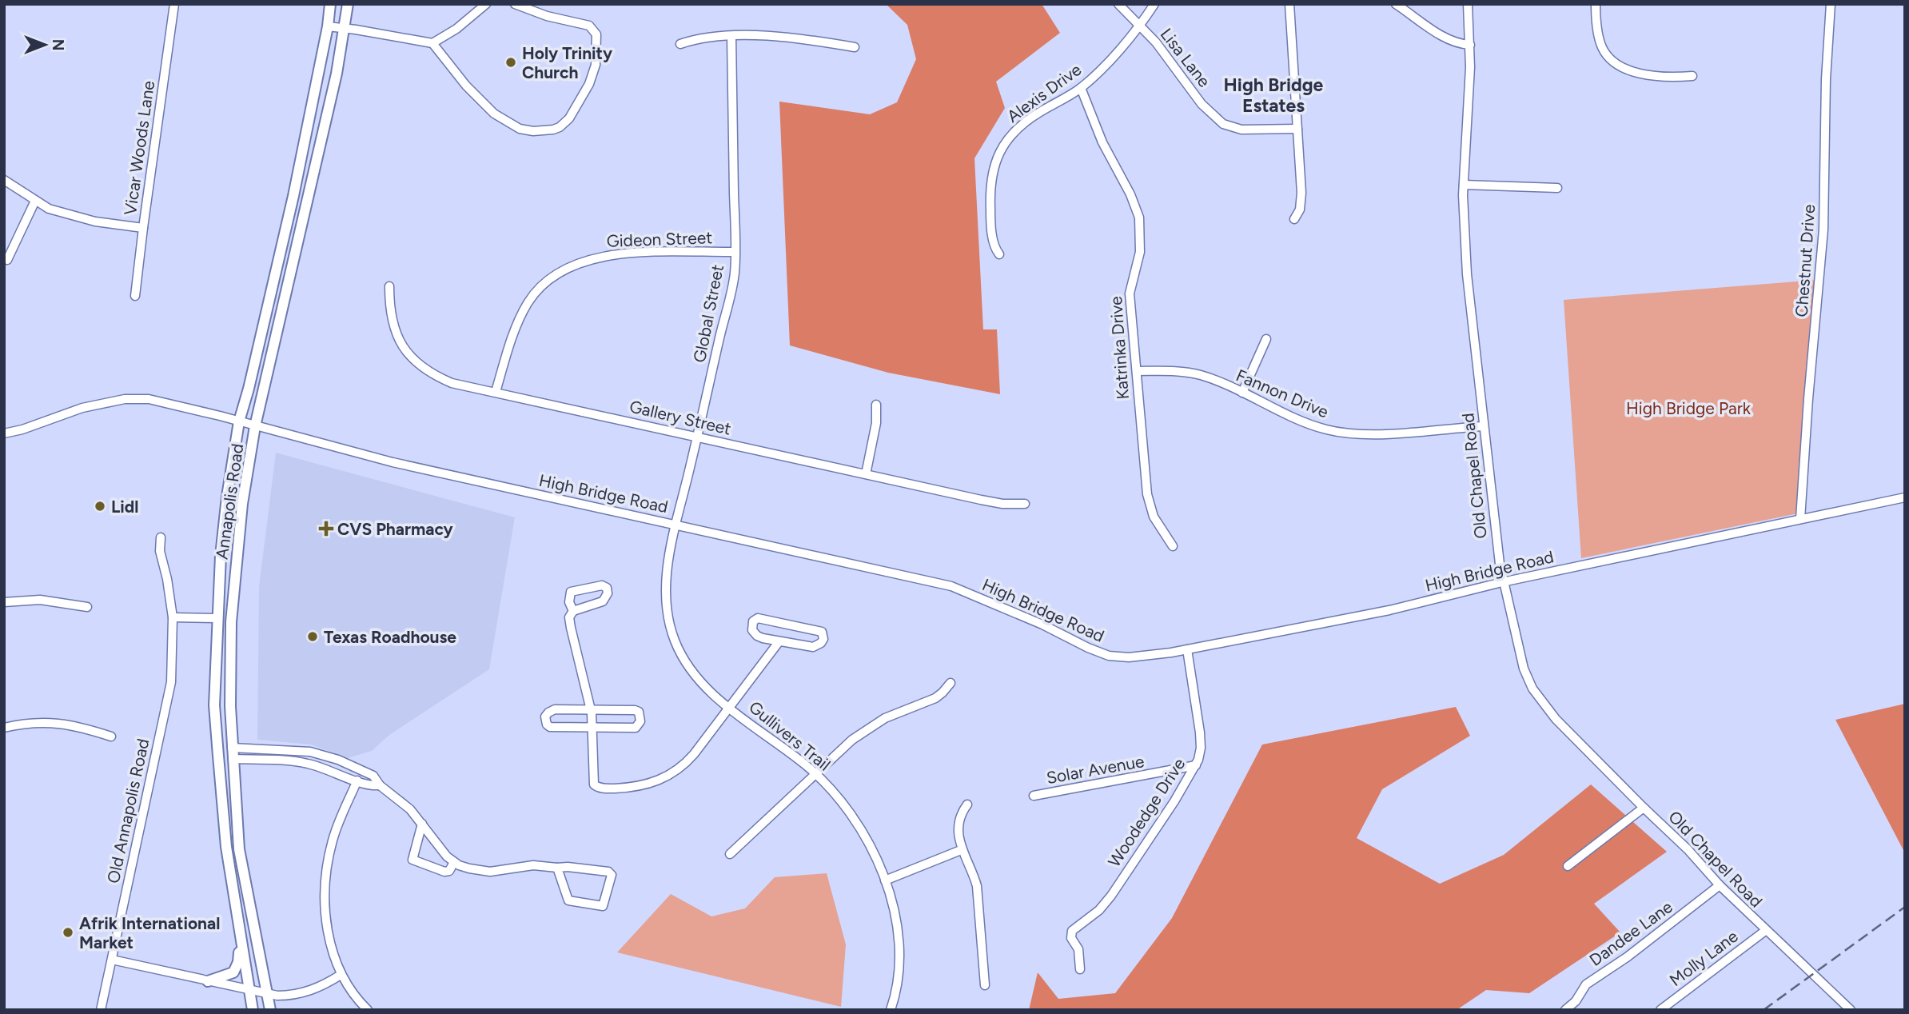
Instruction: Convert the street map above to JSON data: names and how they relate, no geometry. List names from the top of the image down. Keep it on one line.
{"streets":{"main road":["Annapolis Road"],"street":["Lisa Lane","Alexis Drive","Vicar Woods Lane","Gideon Street","Chestnut Drive","Global Street","Katrinka Drive","Fannon Drive","Gallery Street","Old Chapel Road","High Bridge Road","Gullivers Trail","Solar Avenue","Old Annapolis Road","Woodedge Drive","Dandee Lane","Molly Lane"]},"crossings":[["Lisa Lane","Alexis Drive"],["Alexis Drive","Katrinka Drive"],["Gideon Street","Global Street"],["Gideon Street","Gallery Street"],["Chestnut Drive","High Bridge Road"],["Global Street","Gallery Street"],["Global Street","High Bridge Road"],["Global Street","Gullivers Trail"],["Katrinka Drive","Fannon Drive"],["Fannon Drive","Old Chapel Road"],["Old Chapel Road","High Bridge Road"],["Old Chapel Road","Dandee Lane"],["Old Chapel Road","Molly Lane"],["High Bridge Road","Annapolis Road"],["High Bridge Road","Gullivers Trail"],["High Bridge Road","Woodedge Drive"],["Solar Avenue","Woodedge Drive"]],"districts":["High Bridge Estates"],"parks":["High Bridge Park"],"places":{"other":["Holy Trinity Church","Lidl","Texas Roadhouse","Afrik International Market"],"health":["CVS Pharmacy"]},"north":"right"}
